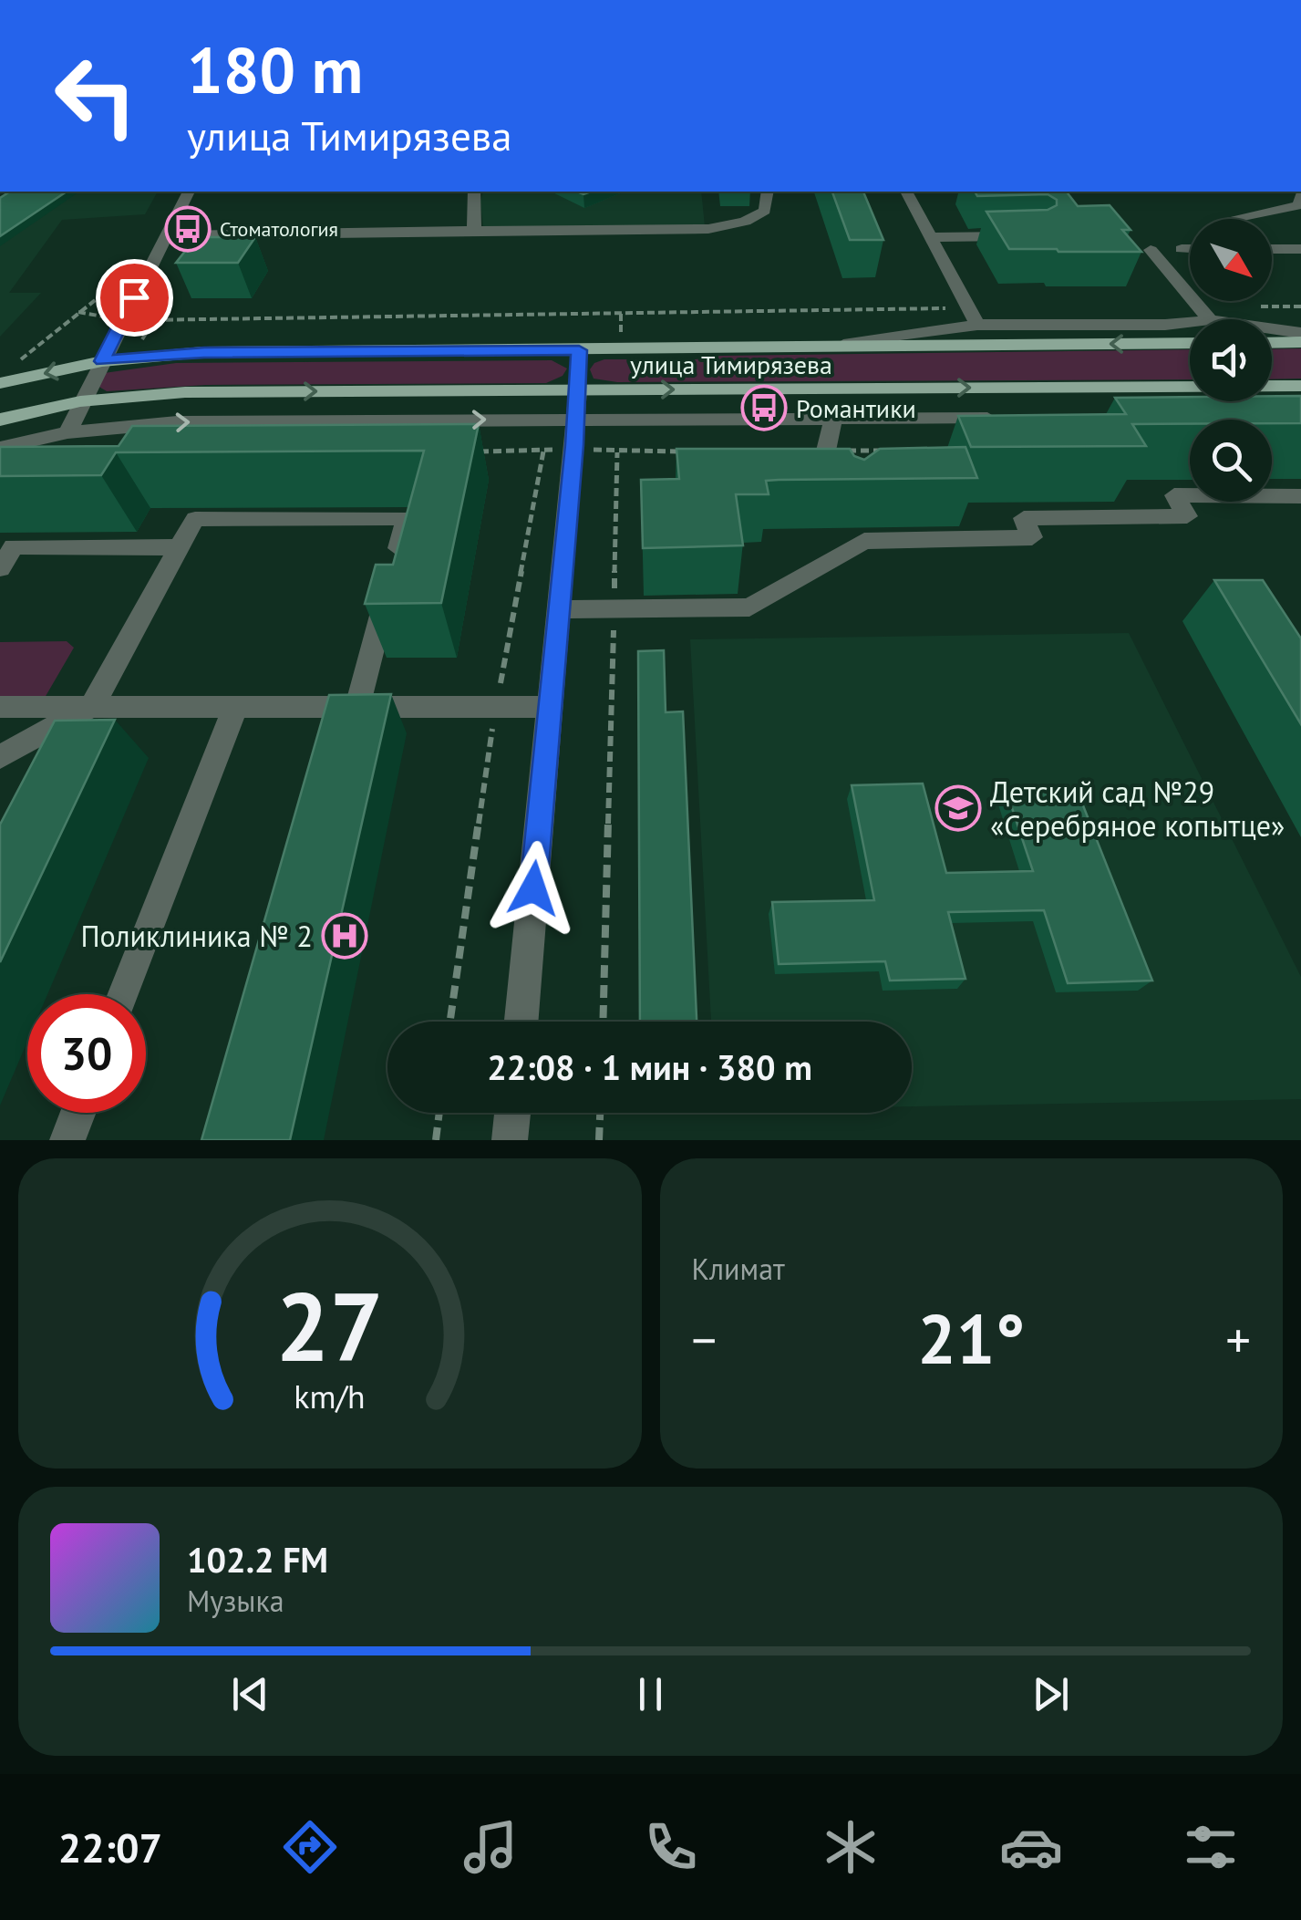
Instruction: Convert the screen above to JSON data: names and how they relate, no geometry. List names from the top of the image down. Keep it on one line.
{"streets":{"main road":["улица Тимирязева"]},"places":{"bus stop":["Стоматология","Романтики"],"school or university":["Детский сад №29 «Серебряное копытце»"],"hospital":["Поликлиника № 2"]},"north":"bottom right","page":{"turn":["180 m","улица Тимирязева"],"limit":"30","trip":"22:08 · 1 мин · 380 m","tile":"Климат","heat":["−","21°","+"],"song":["102.2 FM","Музыка"],"tabs":"22:07","gauge":["27","km/h"]}}
